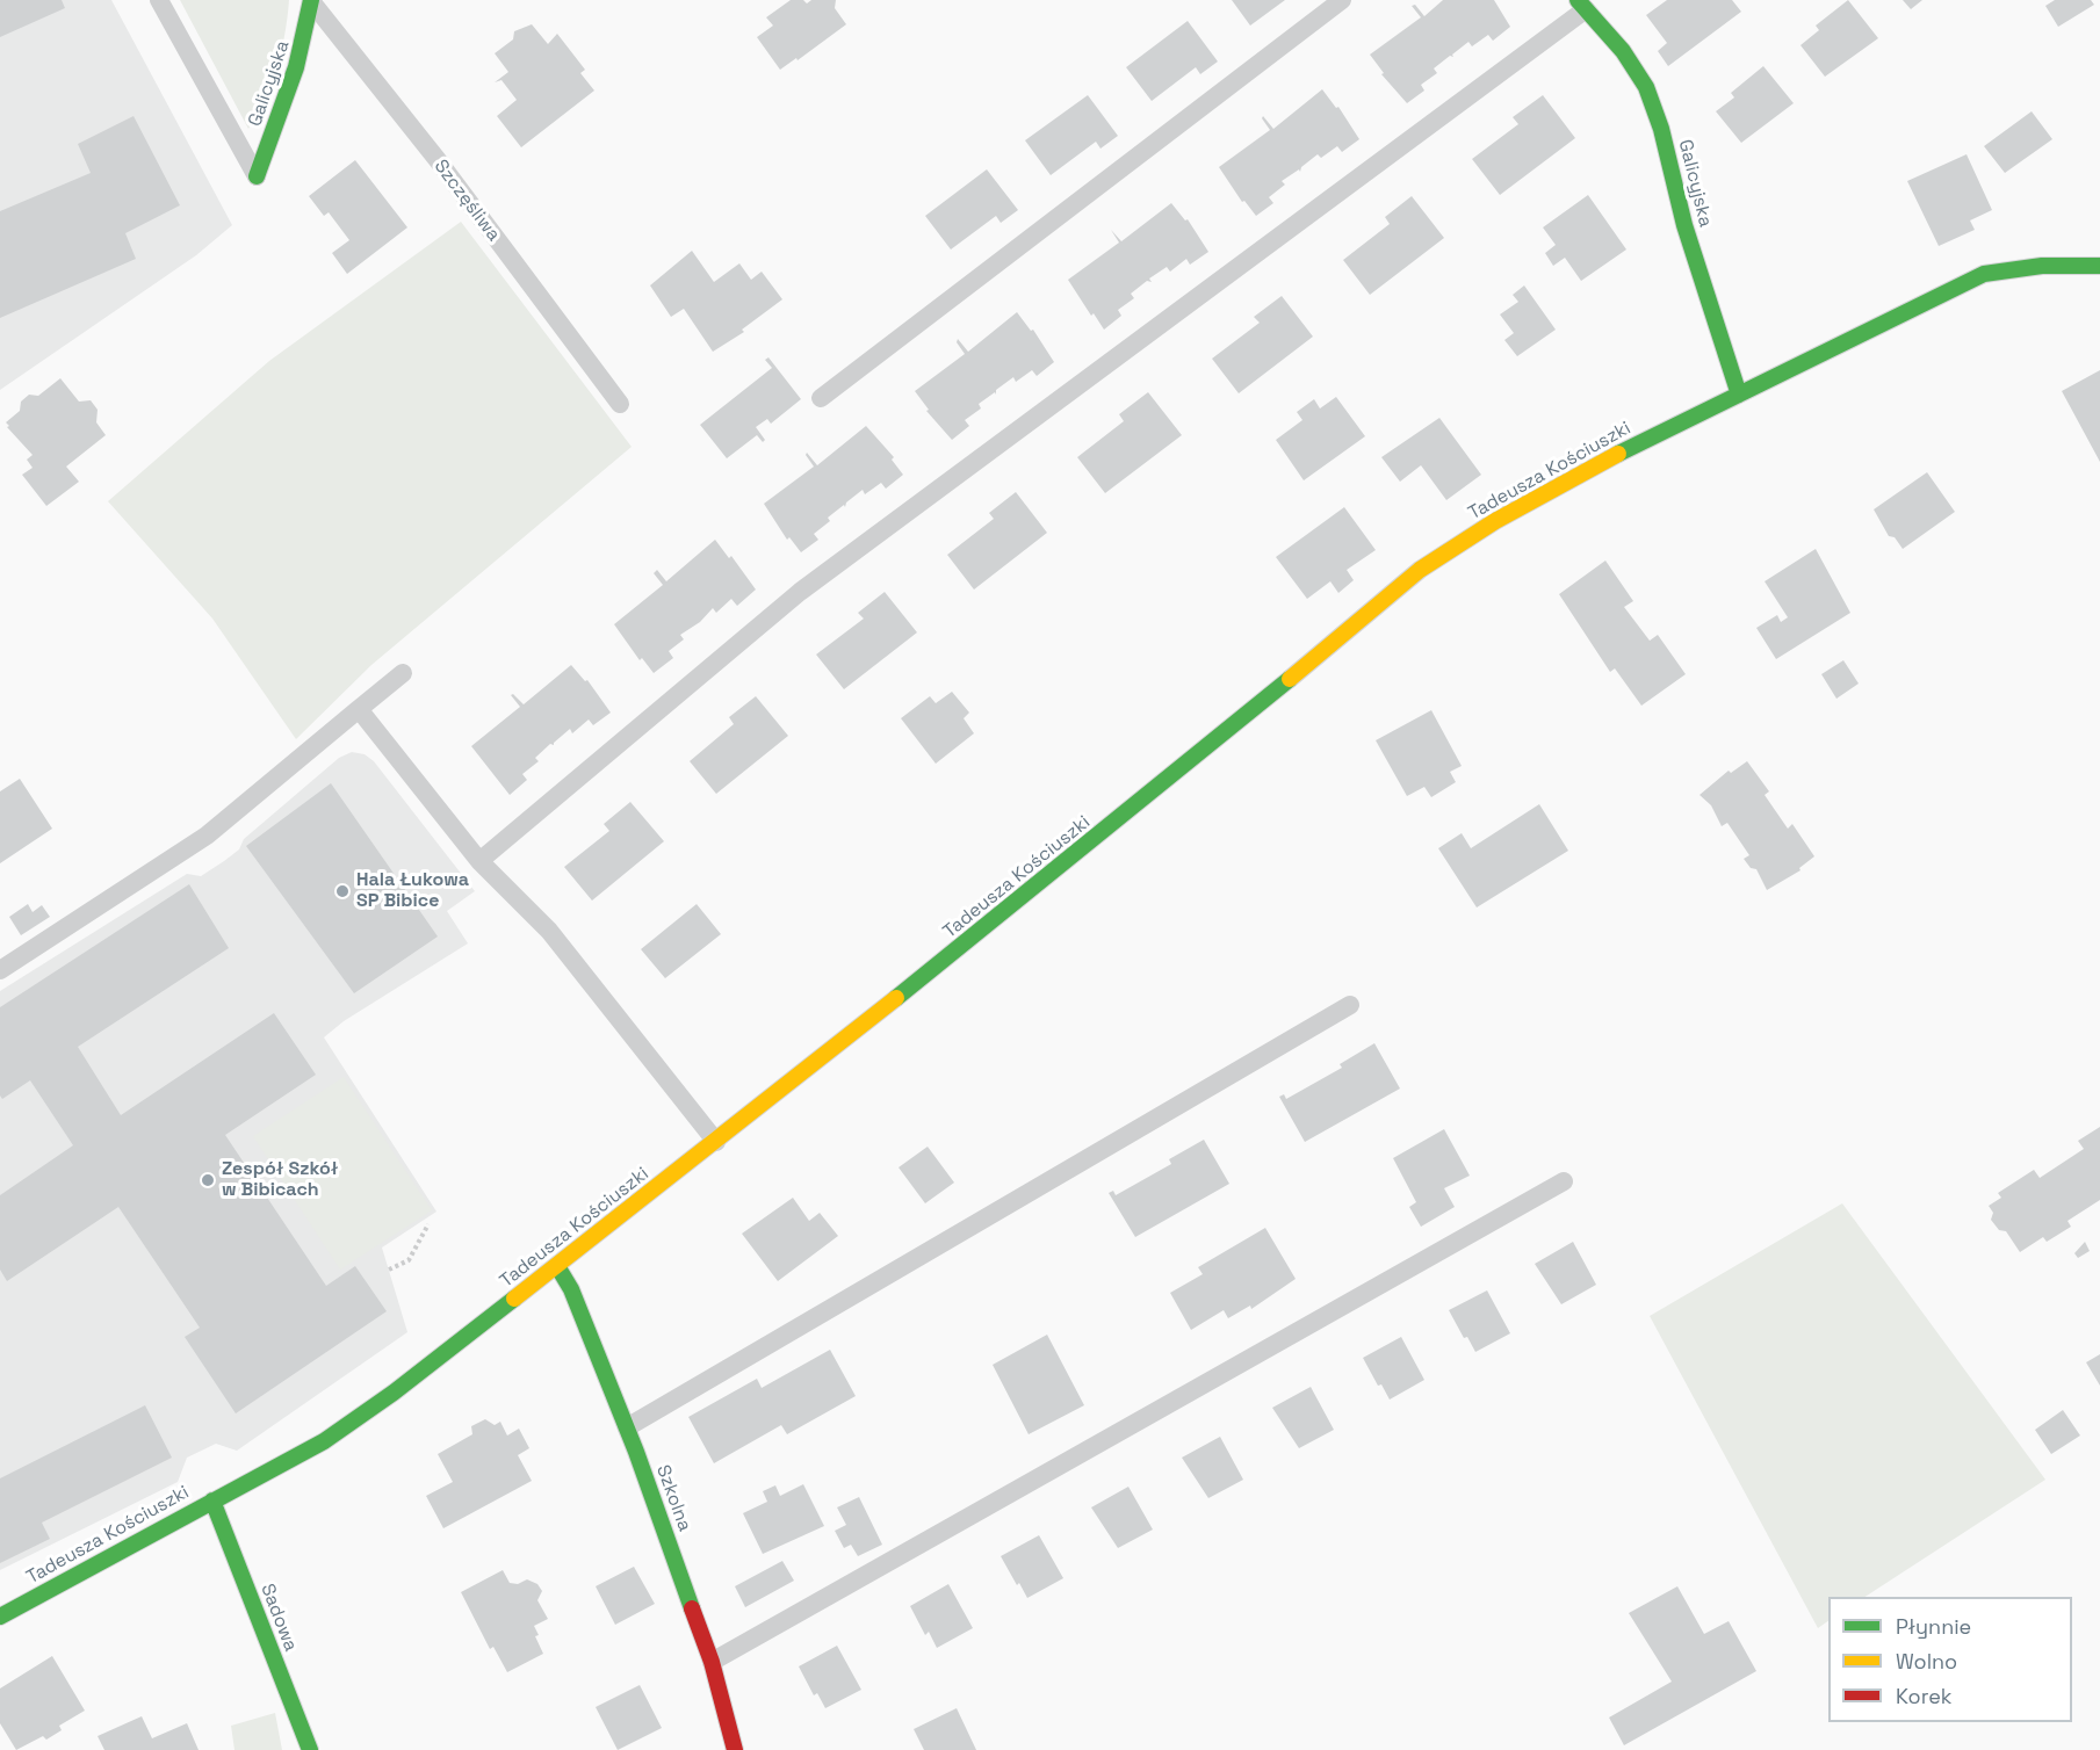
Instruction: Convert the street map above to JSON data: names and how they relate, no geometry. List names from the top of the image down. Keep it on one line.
{"streets":{"street":["Galicyjska","Tadeusza Kościuszki","Szkolna","Sadowa"],"lane":["Szczęśliwa"]},"crossings":[["Galicyjska","Szczęśliwa"],["Galicyjska","Tadeusza Kościuszki"],["Tadeusza Kościuszki","Szkolna"],["Tadeusza Kościuszki","Sadowa"]],"places":["Hala Łukowa SP Bibice","Zespół Szkół w Bibicach"],"legend":["Płynnie","Wolno","Korek"]}
